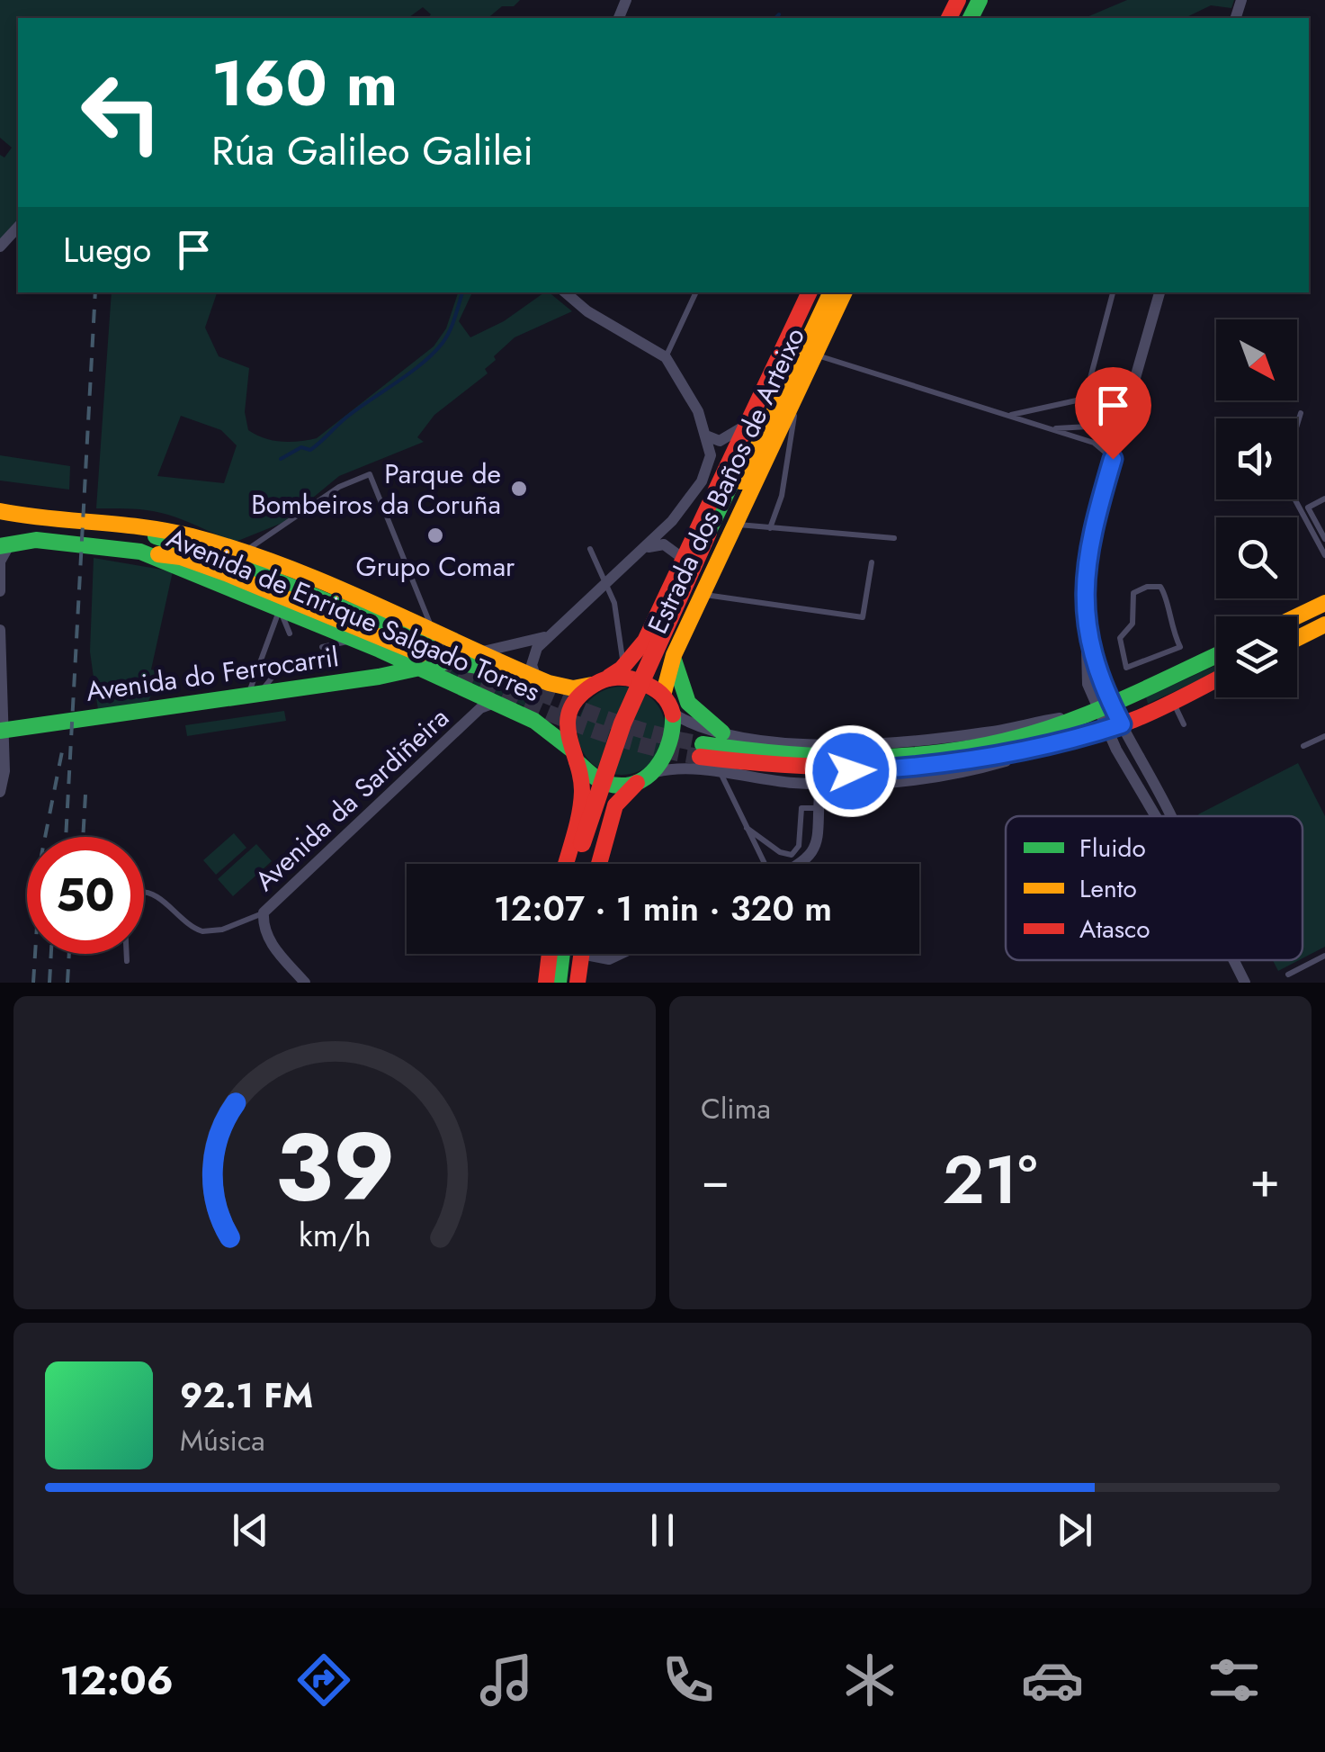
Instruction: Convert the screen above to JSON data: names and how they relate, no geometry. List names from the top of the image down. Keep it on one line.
{"streets":{"main road":["Estrada dos Baños de Arteixo","Avenida de Enrique Salgado Torres","Avenida do Ferrocarril"],"street":["Avenida da Sardiñeira"]},"crossings":[["Estrada dos Baños de Arteixo","Avenida de Enrique Salgado Torres"],["Avenida de Enrique Salgado Torres","Avenida do Ferrocarril"],["Avenida de Enrique Salgado Torres","Avenida da Sardiñeira"]],"places":["Parque de Bombeiros da Coruña","Grupo Comar"],"legend":["Fluido","Lento","Atasco"],"north":"bottom right","page":{"turn":["160 m","Rúa Galileo Galilei"],"then":"Luego","limit":"50","trip":"12:07 · 1 min · 320 m","tile":"Clima","heat":["−","21°","+"],"song":["92.1 FM","Música"],"tabs":"12:06","gauge":["39","km/h"]}}
